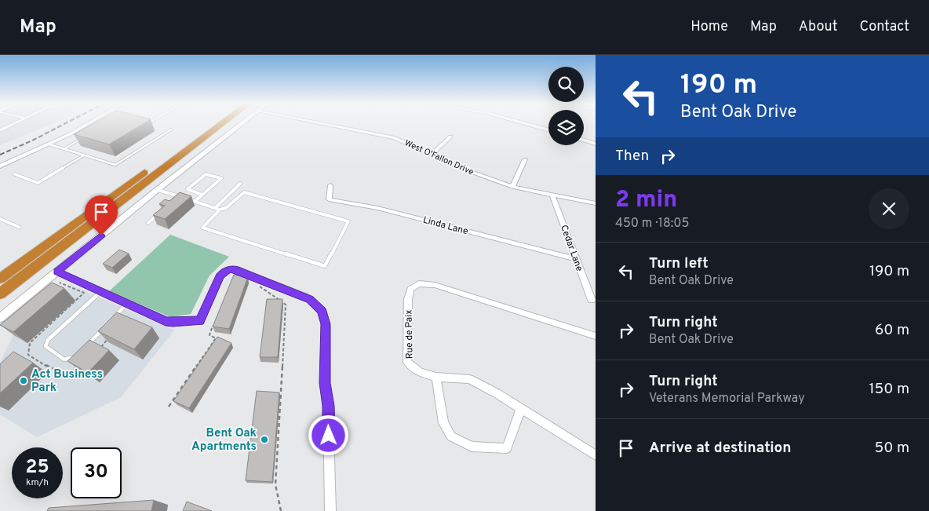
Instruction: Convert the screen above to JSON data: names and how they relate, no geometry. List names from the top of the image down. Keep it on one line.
{"streets":{"street":["West O'Fallon Drive","Linda Lane","Cedar Lane","Rue de Paix"]},"crossings":[["West O'Fallon Drive","Cedar Lane"],["Linda Lane","Cedar Lane"]],"places":["Act Business Park","Bent Oak Apartments"],"page":{"header":"Map","nav":["Home","Map","About","Contact"],"turn":["190 m","Bent Oak Drive"],"then":"Then","heading":["2 min","450 m · 18:05"],"list":[{"name":"Turn left","note":"Bent Oak Drive","value":"190 m"},{"name":"Turn right","note":"Bent Oak Drive","value":"60 m"},{"name":"Turn right","note":"Veterans Memorial Parkway","value":"150 m"},{"name":"Arrive at destination","value":"50 m"}],"speed":"25 km/h","limit":"30"}}
